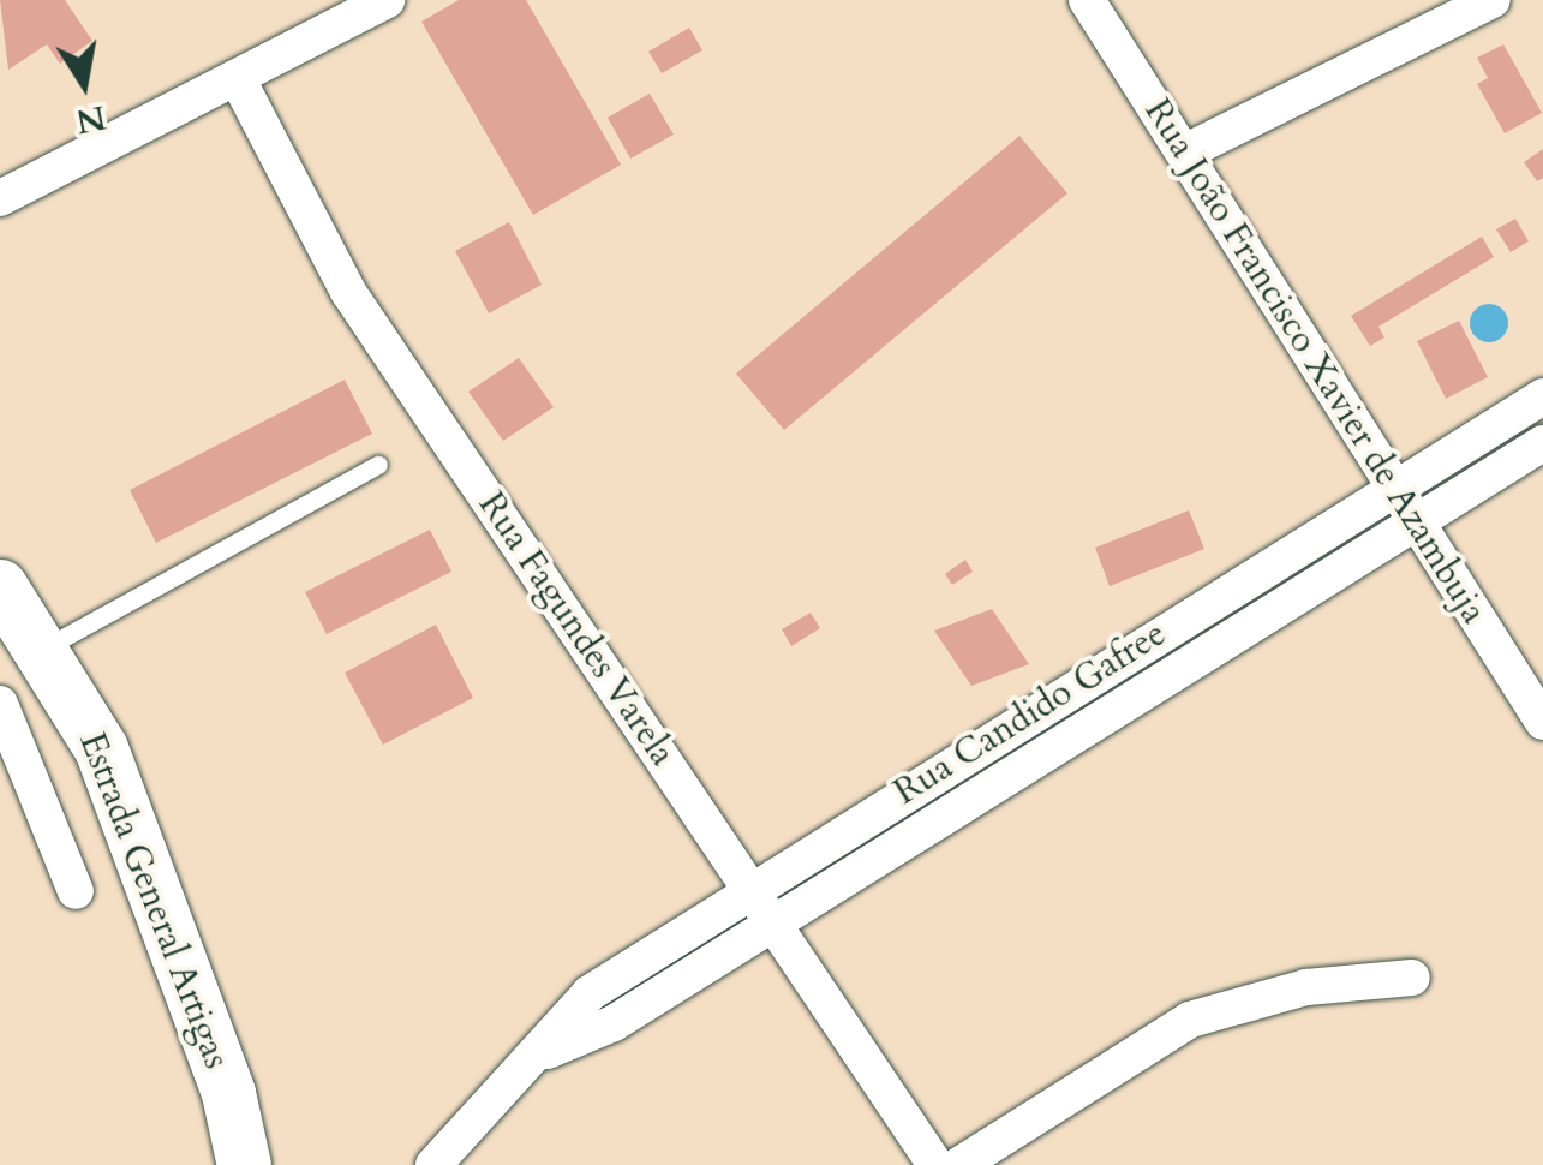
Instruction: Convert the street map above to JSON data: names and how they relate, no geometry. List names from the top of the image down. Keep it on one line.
{"streets":{"main road":["Estrada General Artigas"],"street":["Rua João Francisco Xavier de Azambuja","Rua Fagundes Varela","Rua Candido Gafree"]},"crossings":[["Rua João Francisco Xavier de Azambuja","Rua Candido Gafree"],["Rua Fagundes Varela","Rua Candido Gafree"]],"north":"bottom"}
